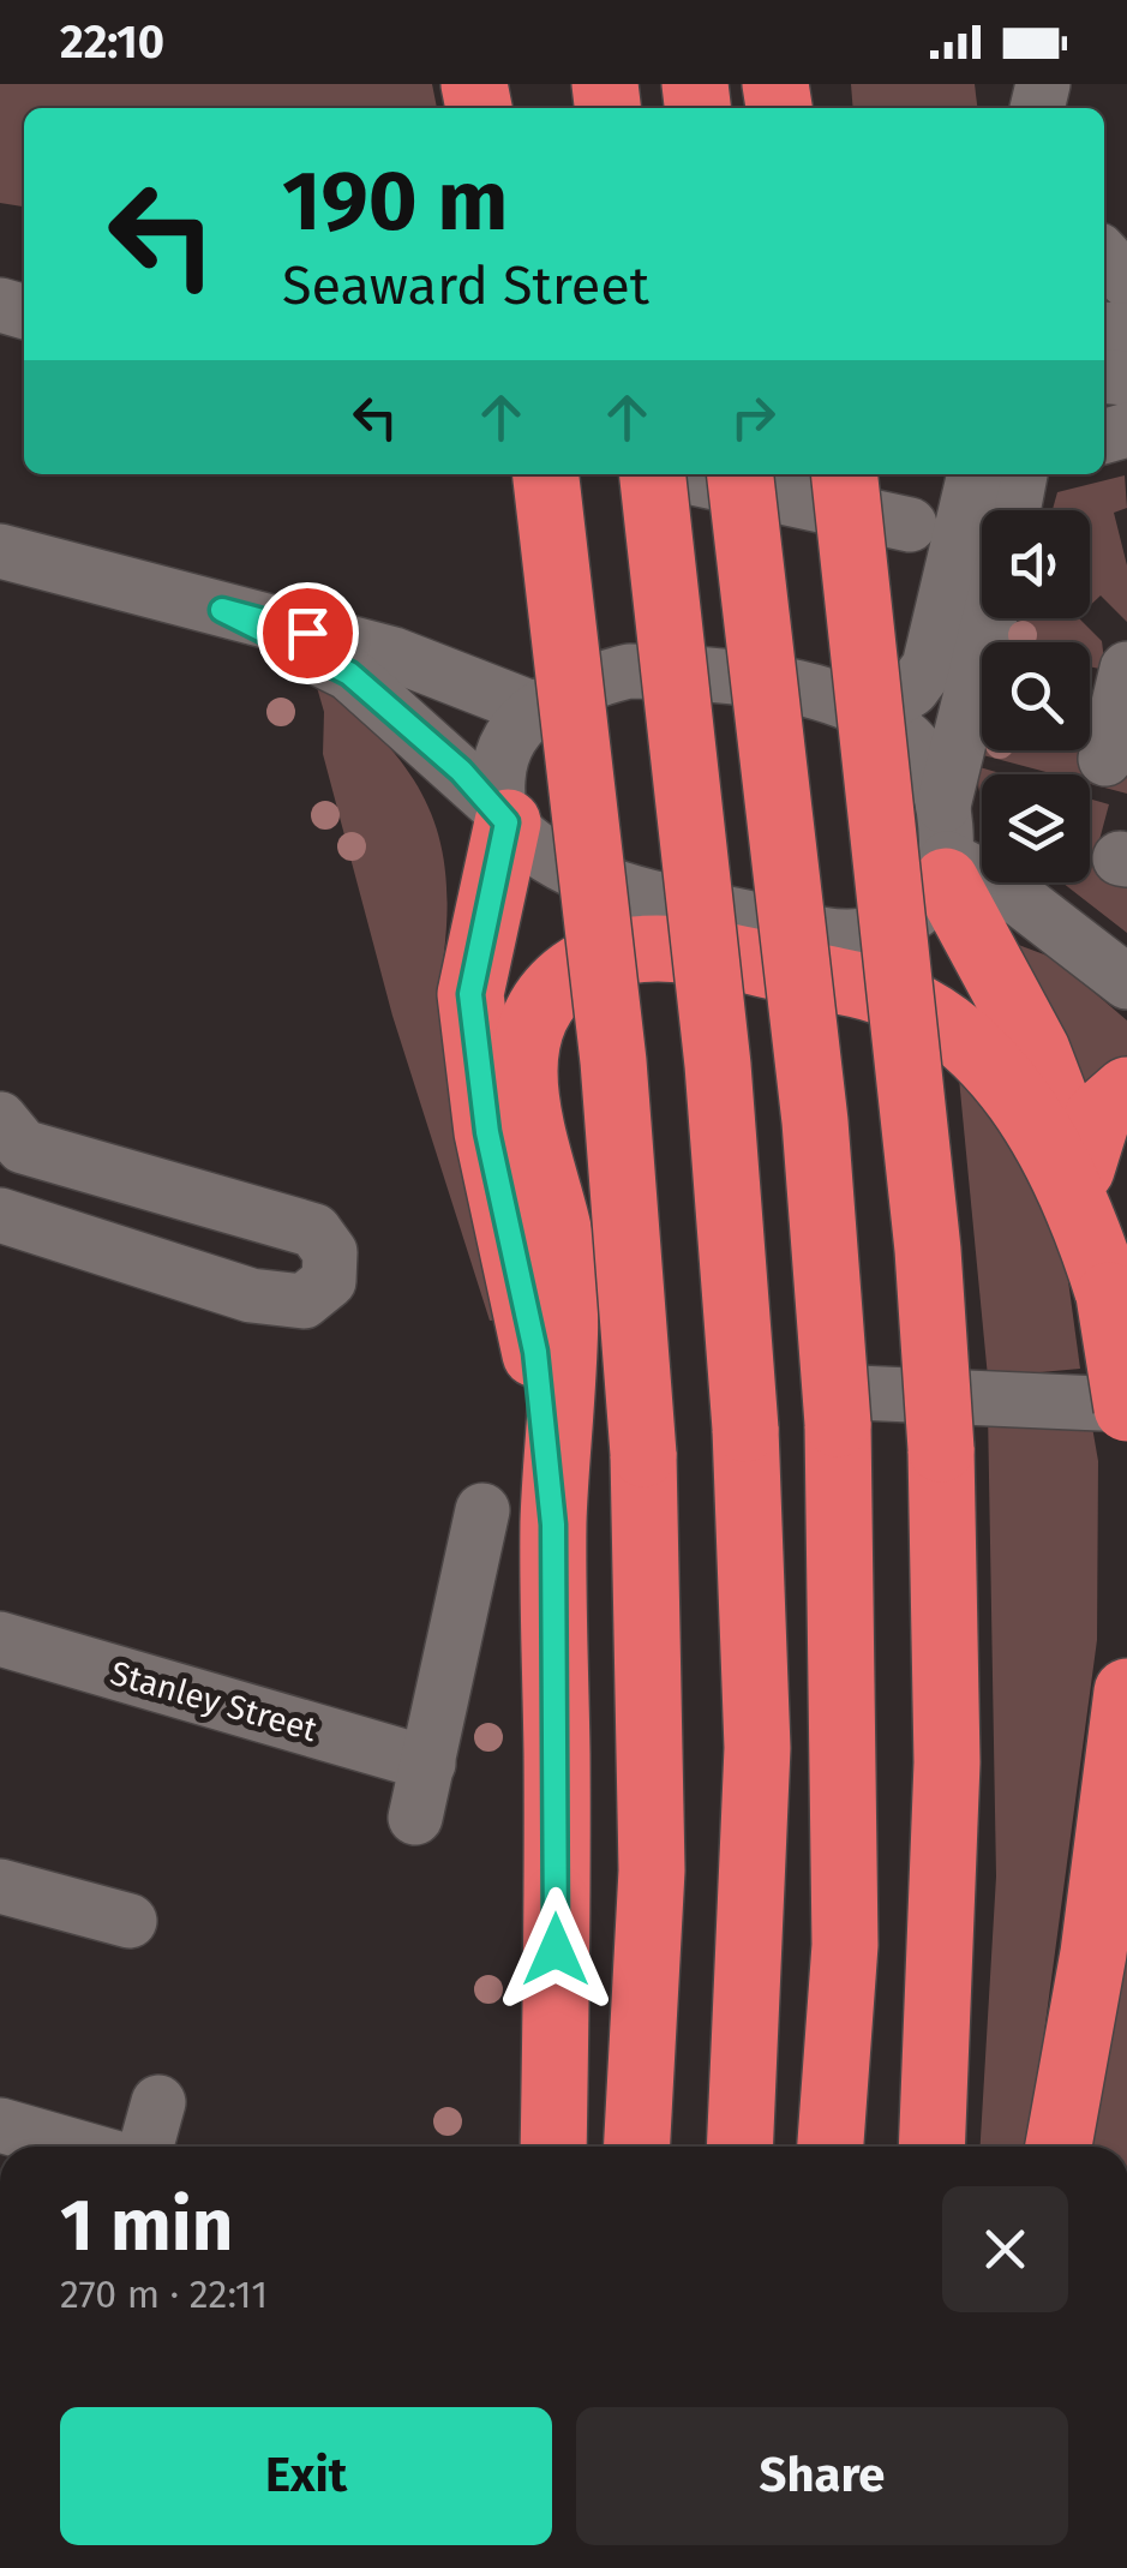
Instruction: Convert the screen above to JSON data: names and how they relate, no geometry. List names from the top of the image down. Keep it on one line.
{"streets":{"street":["Stanley Street"]},"page":{"status":"22:10","turn":["190 m","Seaward Street"],"heading":["1 min","270 m · 22:11"],"buttons":["Exit","Share"]}}
